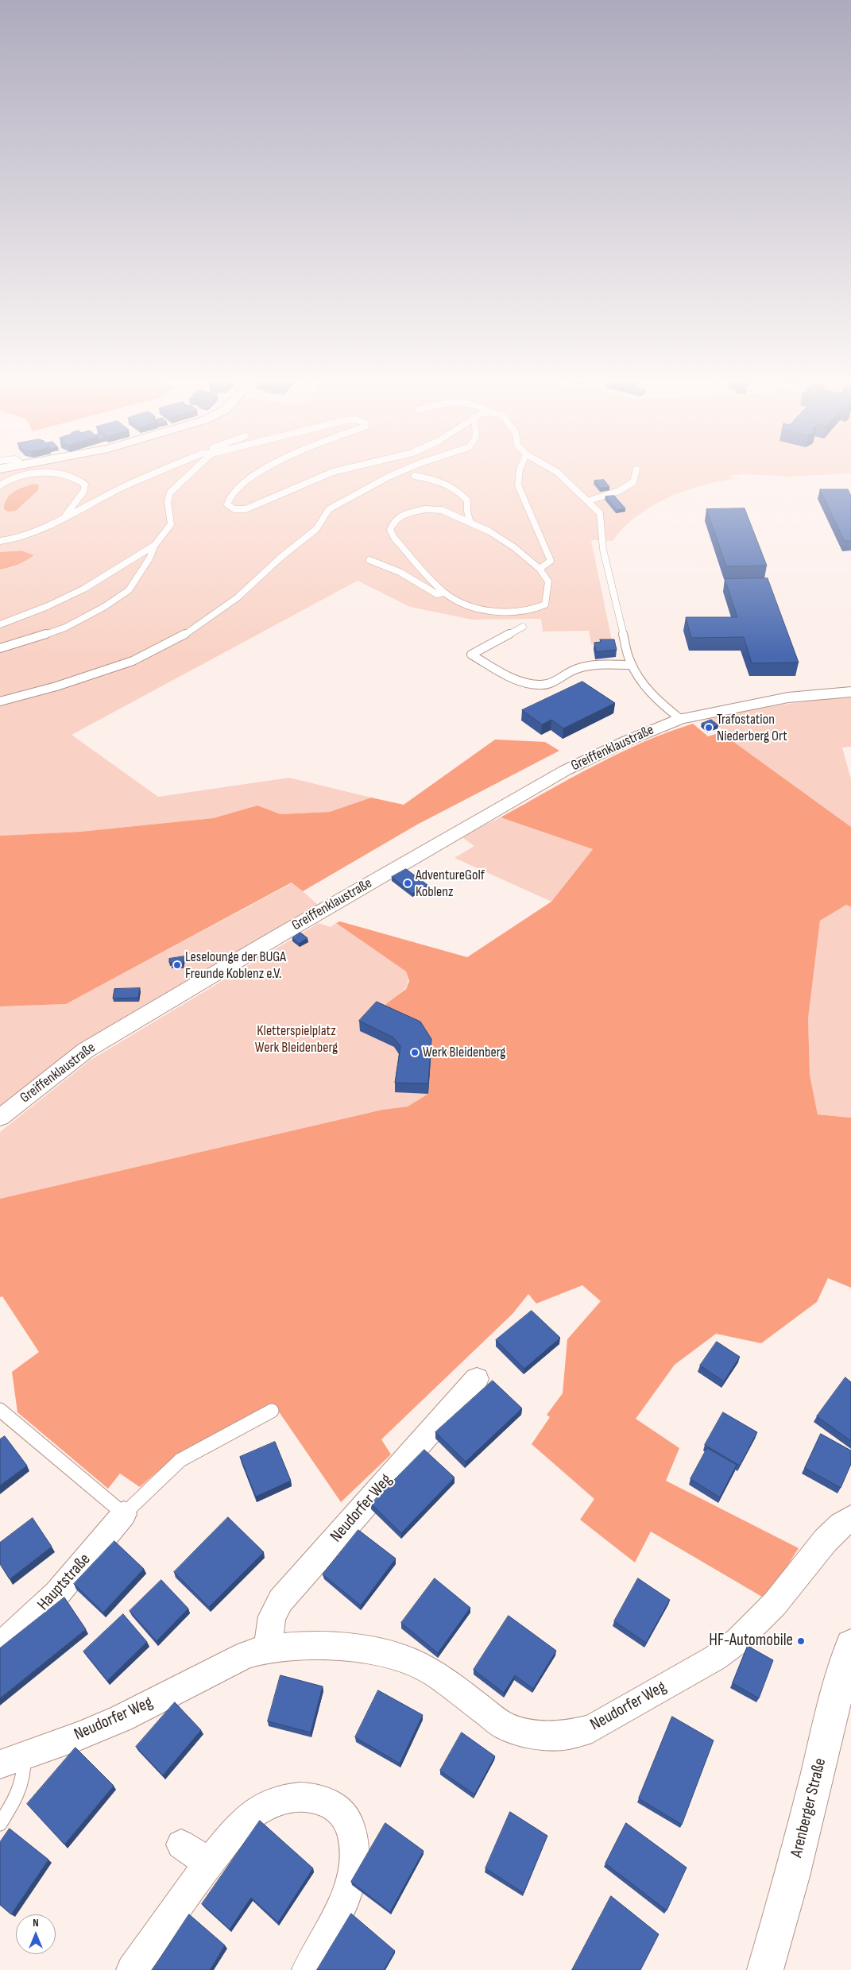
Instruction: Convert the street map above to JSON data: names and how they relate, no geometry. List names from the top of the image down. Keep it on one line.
{"streets":{"main road":["Arenberger Straße"],"street":["Greiffenklaustraße","Neudorfer Weg","Hauptstraße"]},"parks":["Kletterspielplatz Werk Bleidenberg"],"places":["Trafostation Niederberg Ort","AdventureGolf Koblenz","Leselounge der BUGA Freunde Koblenz e.V.","Werk Bleidenberg","HF-Automobile"],"north":"top"}
